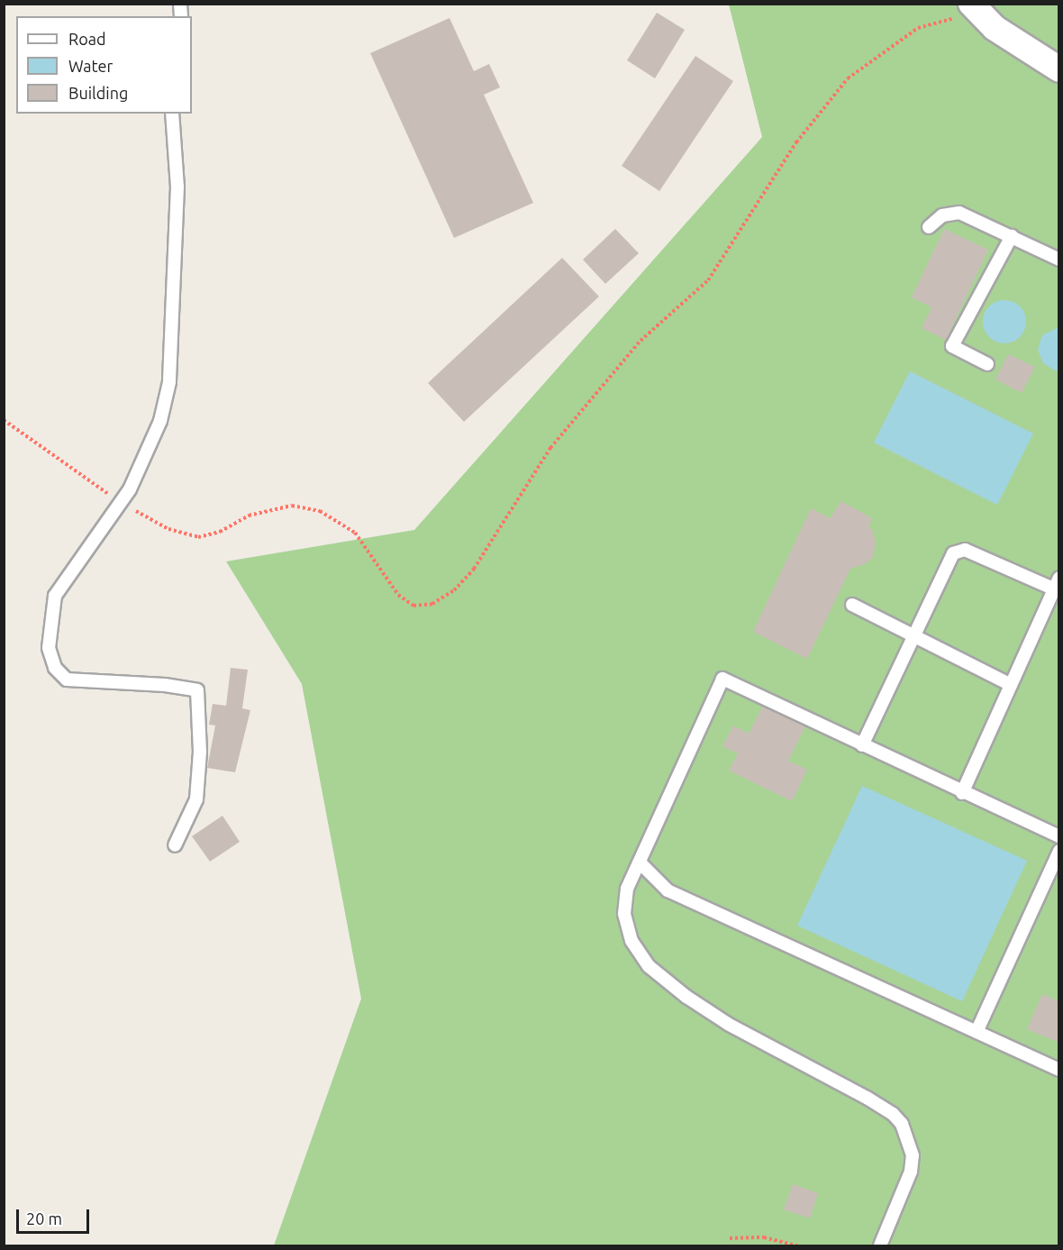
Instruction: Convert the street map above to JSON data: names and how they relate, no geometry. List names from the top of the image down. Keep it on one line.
{"legend":["Road","Water","Building"],"scale_bar":"20 m"}
